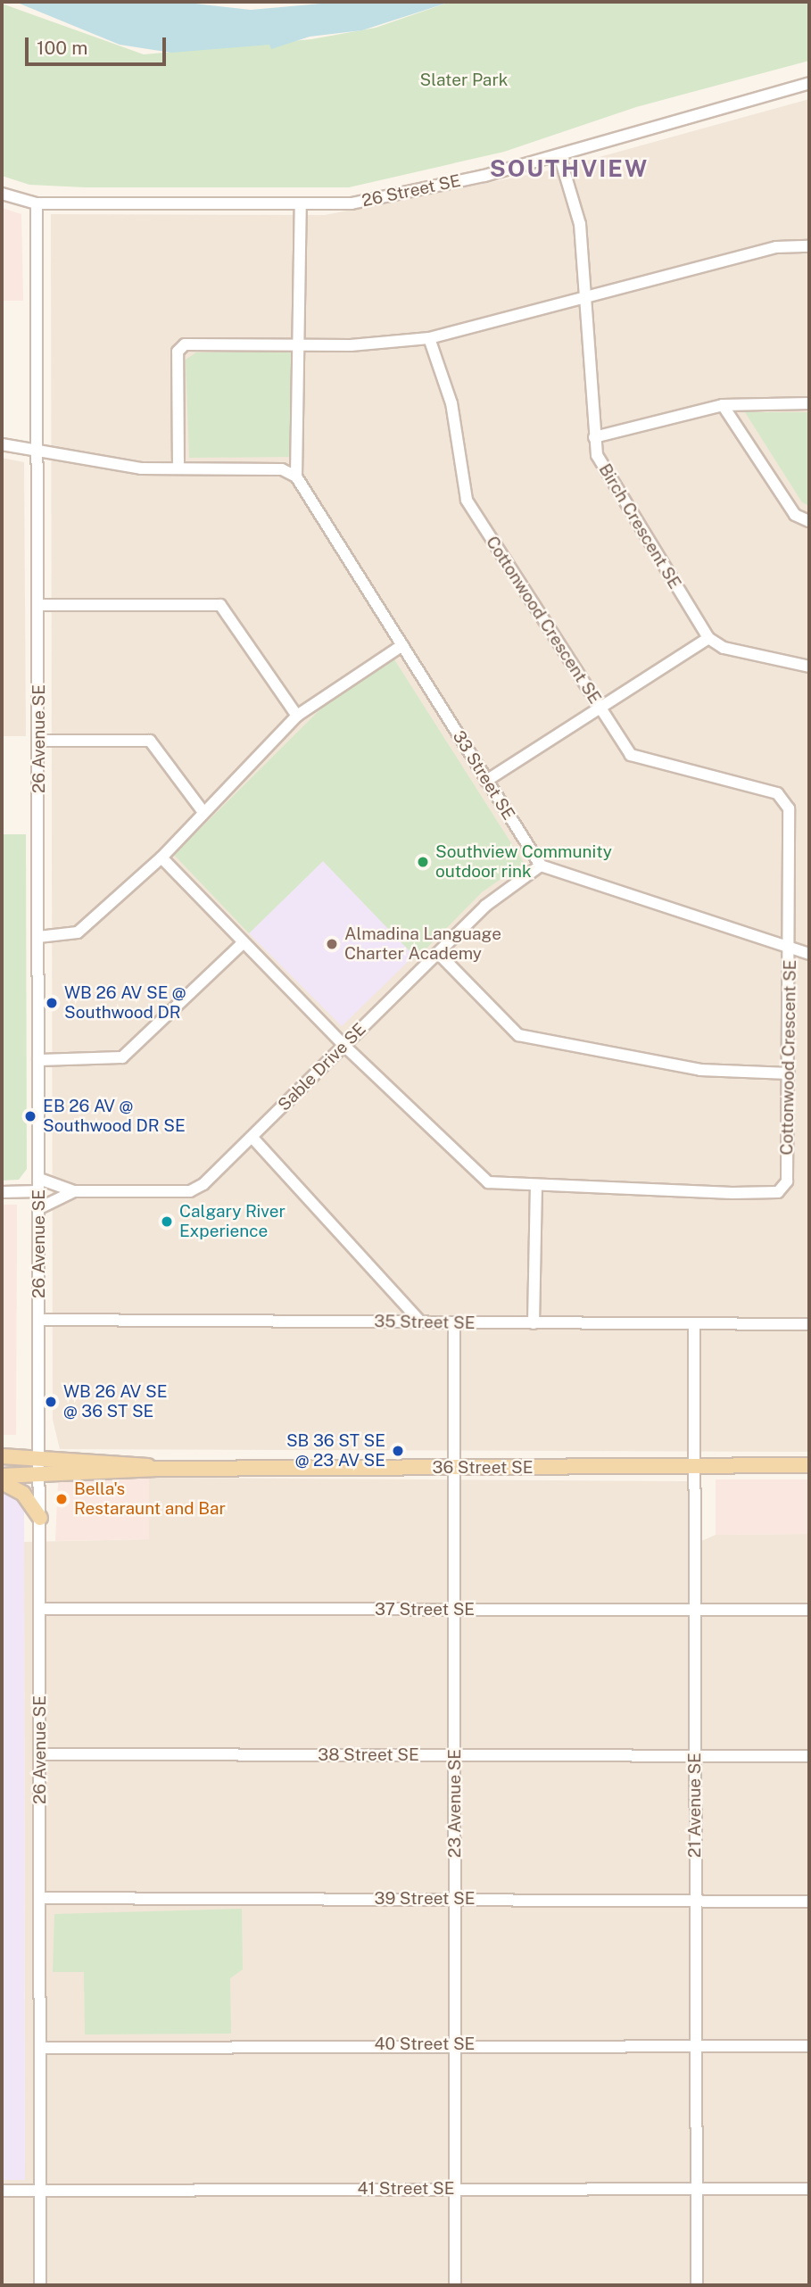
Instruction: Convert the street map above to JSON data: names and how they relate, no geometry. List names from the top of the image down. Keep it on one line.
{"streets":{"main road":["36 Street SE"],"street":["26 Street SE","Birch Crescent SE","Cottonwood Crescent SE","26 Avenue SE","33 Street SE","Sable Drive SE","35 Street SE","37 Street SE","38 Street SE","23 Avenue SE","21 Avenue SE","39 Street SE","40 Street SE","41 Street SE"]},"crossings":[["26 Street SE","Birch Crescent SE"],["26 Street SE","26 Avenue SE"],["Cottonwood Crescent SE","Sable Drive SE"],["26 Avenue SE","Sable Drive SE"],["26 Avenue SE","35 Street SE"],["26 Avenue SE","36 Street SE"],["26 Avenue SE","37 Street SE"],["26 Avenue SE","38 Street SE"],["26 Avenue SE","39 Street SE"],["26 Avenue SE","40 Street SE"],["26 Avenue SE","41 Street SE"],["33 Street SE","Sable Drive SE"],["35 Street SE","23 Avenue SE"],["35 Street SE","21 Avenue SE"],["36 Street SE","23 Avenue SE"],["36 Street SE","21 Avenue SE"],["37 Street SE","23 Avenue SE"],["37 Street SE","21 Avenue SE"],["38 Street SE","23 Avenue SE"],["38 Street SE","21 Avenue SE"],["23 Avenue SE","39 Street SE"],["23 Avenue SE","40 Street SE"],["23 Avenue SE","41 Street SE"],["21 Avenue SE","39 Street SE"],["21 Avenue SE","40 Street SE"],["21 Avenue SE","41 Street SE"]],"districts":["SOUTHVIEW"],"parks":["Slater Park"],"places":["Southview Community outdoor rink","Almadina Language Charter Academy","WB 26 AV SE @ Southwood DR","EB 26 AV @ Southwood DR SE","Calgary River Experience","WB 26 AV SE @ 36 ST SE","SB 36 ST SE @ 23 AV SE","Bella's Restaraunt and Bar"],"scale_bar":"100 m"}
